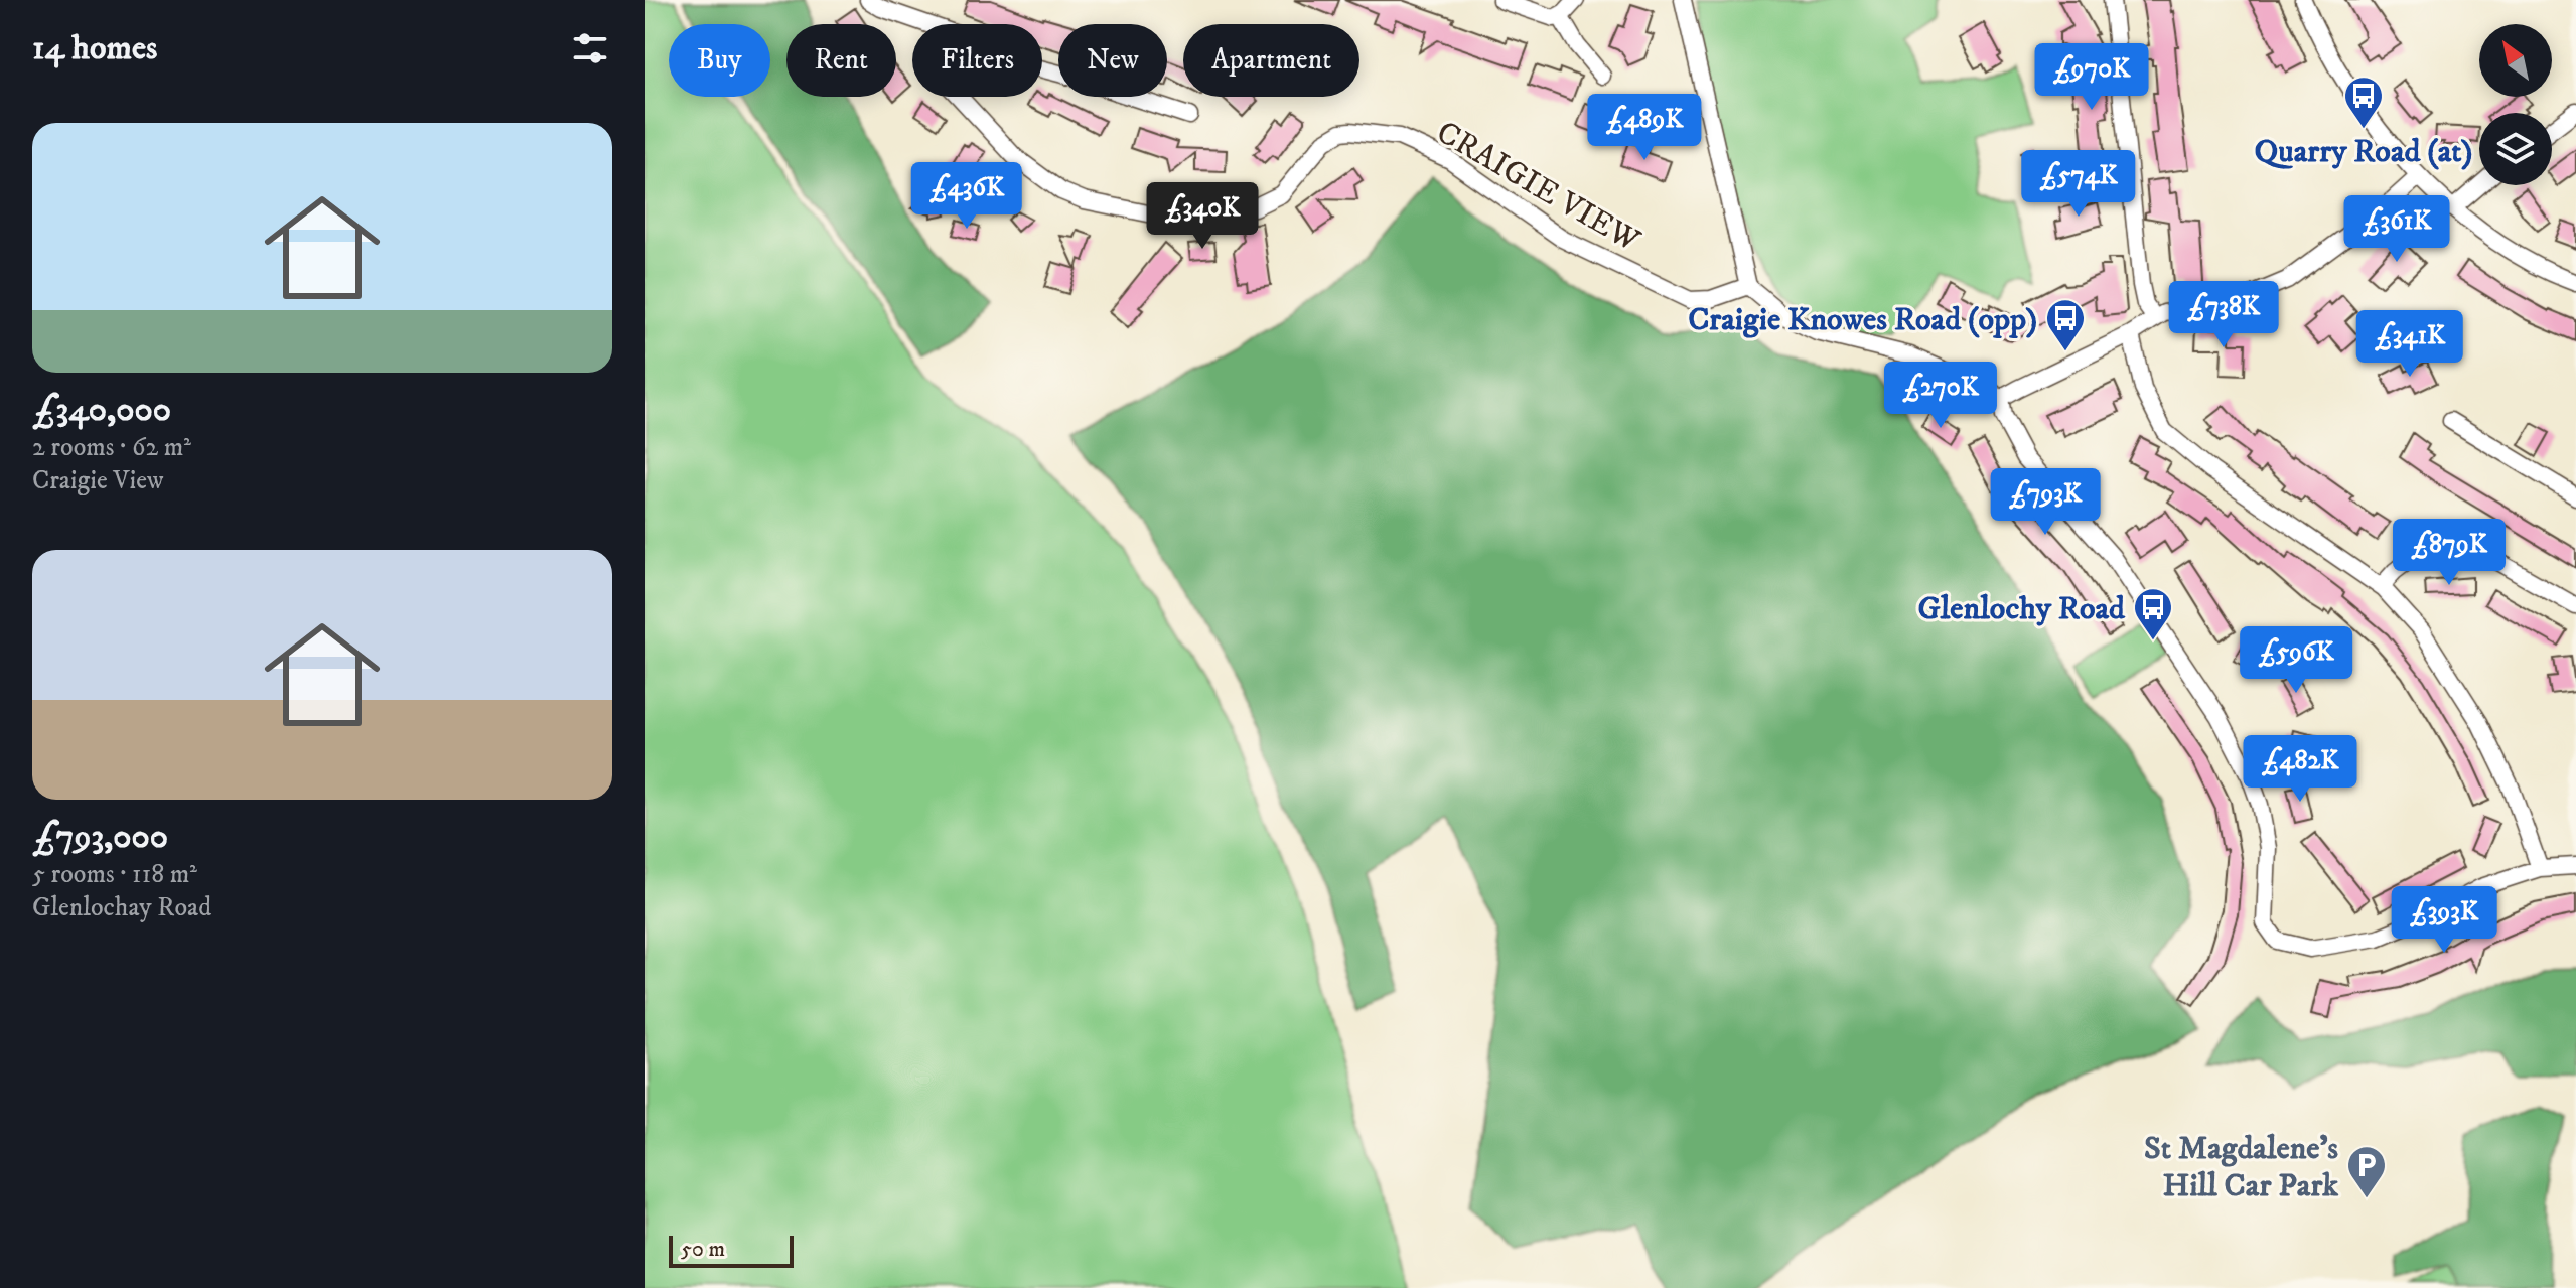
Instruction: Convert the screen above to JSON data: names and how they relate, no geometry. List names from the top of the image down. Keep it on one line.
{"streets":{"street":["CRAIGIE VIEW"]},"places":{"bus stop":["Quarry Road (at)","Craigie Knowes Road (opp)","Glenlochy Road"],"parking":["St Magdalene's Hill Car Park"]},"scale_bar":"50 m","north":"top left","page":{"heading":"14 homes","chip":["Buy","Rent","Filters","New","Apartment"],"price":["£970K","£489K","£574K","£436K","£340K","£361K","£738K","£341K","£270K","£793K","£879K","£596K","£482K","£393K"],"list":[{"name":"£340,000","note":"2 rooms · 62 m² · Craigie View"},{"name":"£793,000","note":"5 rooms · 118 m² · Glenlochay Road"}],"scale":"50 m"}}
